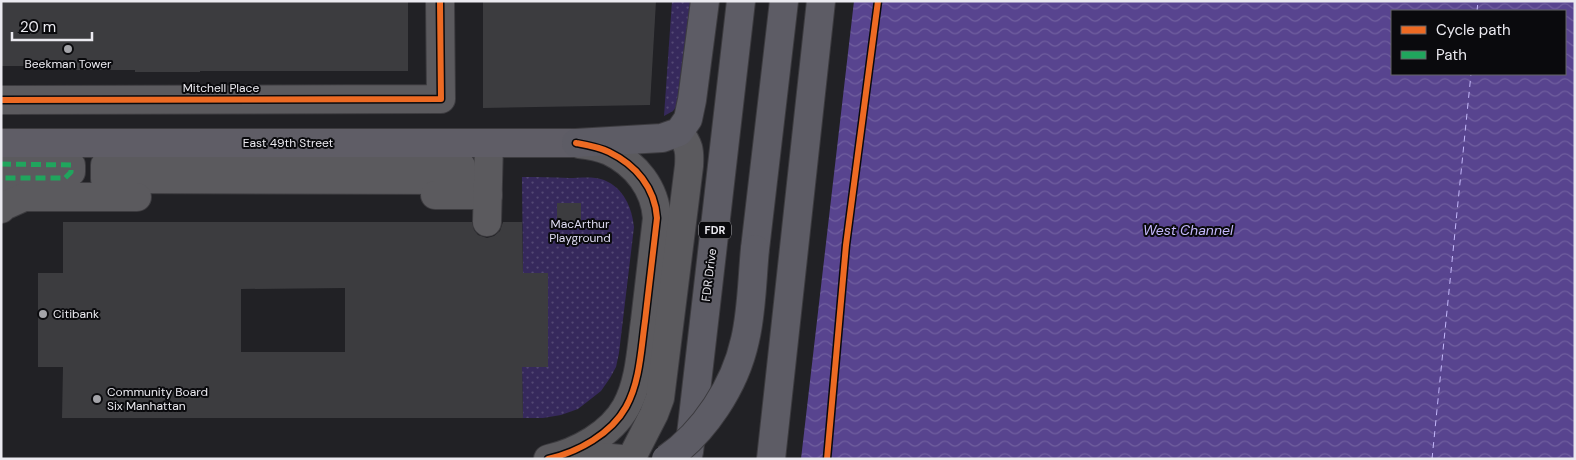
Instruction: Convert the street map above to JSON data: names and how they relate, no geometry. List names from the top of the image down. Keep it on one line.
{"streets":{"highway":["FDR","FDR Drive"],"main road":["East 49th Street"],"street":["Mitchell Place"]},"water":["West Channel"],"parks":["MacArthur Playground"],"places":["Beekman Tower","Citibank","Community Board Six Manhattan"],"legend":["Cycle path","Path"],"scale_bar":"20 m"}
